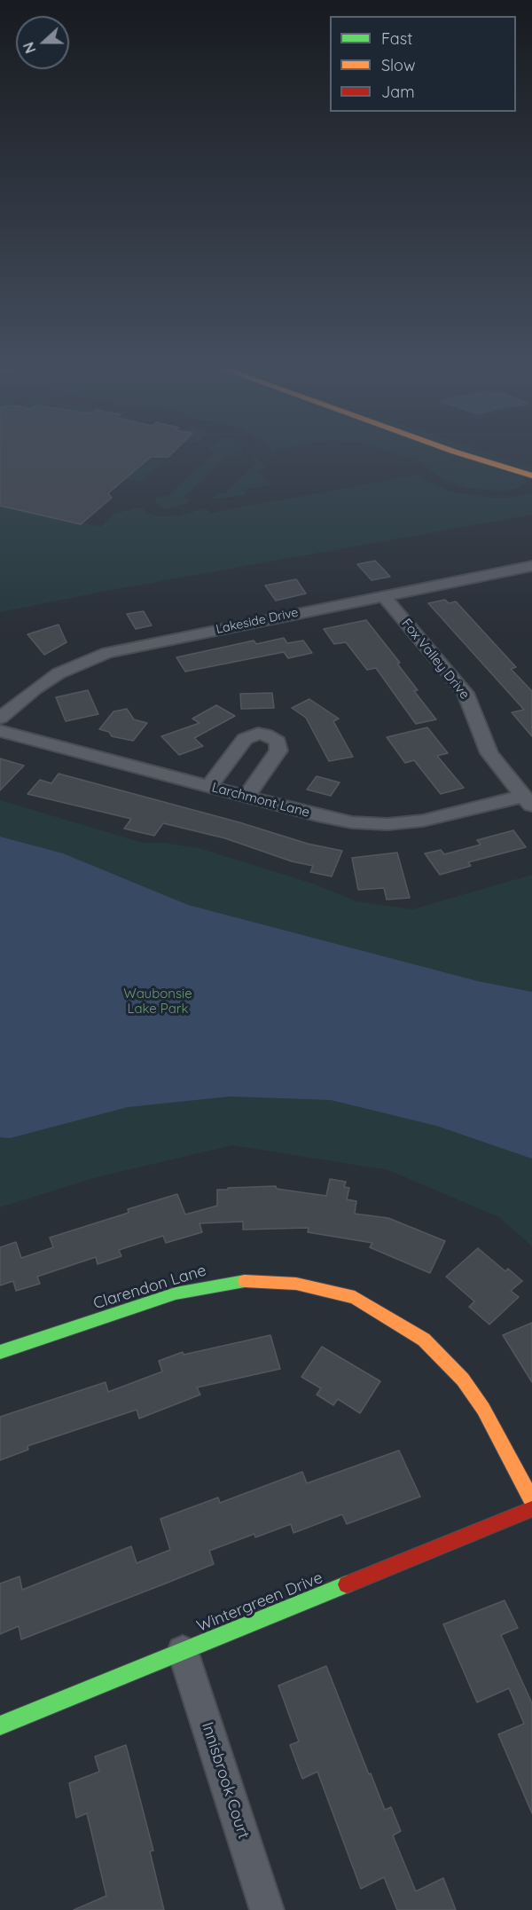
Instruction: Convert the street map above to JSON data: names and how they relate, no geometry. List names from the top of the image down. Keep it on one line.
{"streets":{"street":["Lakeside Drive","Fox Valley Drive","Larchmont Lane","Clarendon Lane","Wintergreen Drive","Innisbrook Court"]},"crossings":[["Lakeside Drive","Fox Valley Drive"],["Fox Valley Drive","Larchmont Lane"],["Wintergreen Drive","Innisbrook Court"]],"parks":["Waubonsie Lake Park"],"legend":["Fast","Slow","Jam"],"north":"left"}
